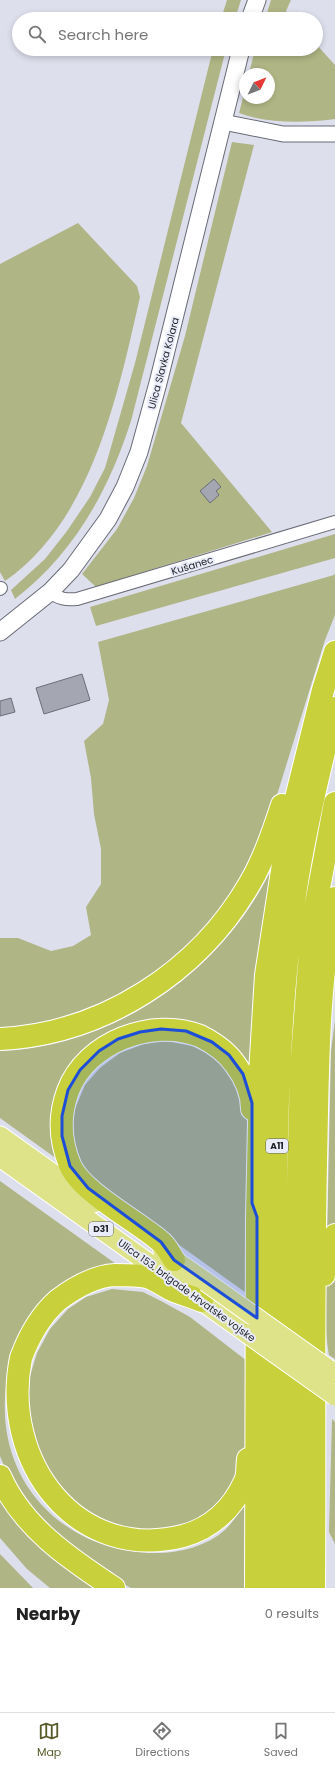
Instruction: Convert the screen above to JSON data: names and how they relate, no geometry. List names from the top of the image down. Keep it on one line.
{"streets":{"highway":["A11"],"main road":["Ulica Slavka Kolara","D31","Ulica 153. brigade Hrvatske vojske"],"street":["Kušanec"]},"crossings":[["Ulica Slavka Kolara","Kušanec"]],"north":"top right","page":{"search":"Search here","heading":["Nearby","0 results"],"nav":["Map","Directions","Saved"]}}
